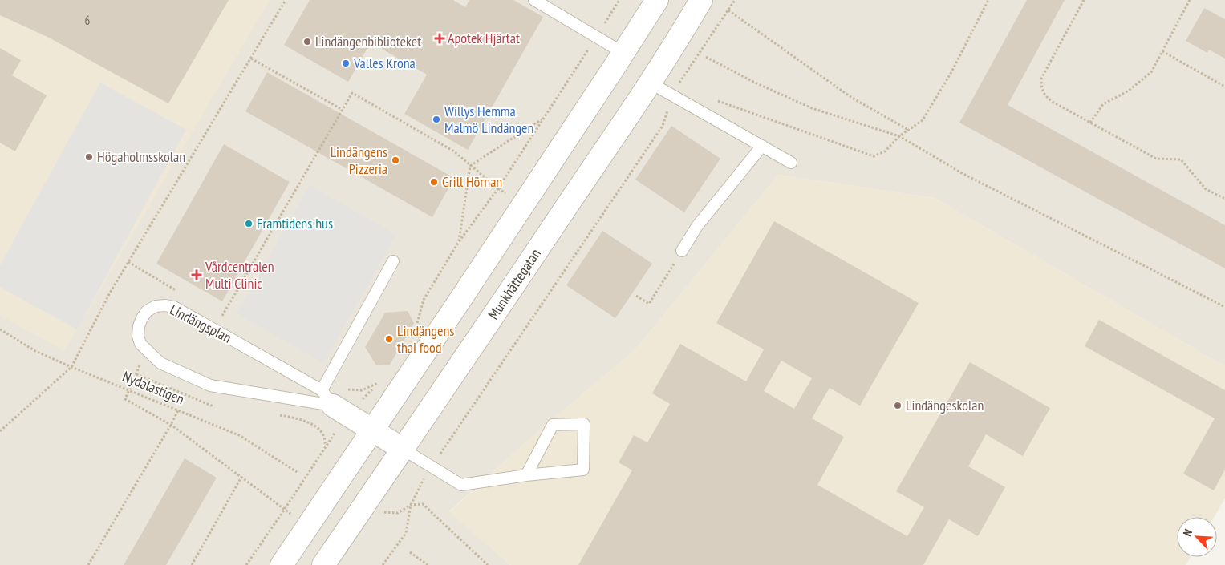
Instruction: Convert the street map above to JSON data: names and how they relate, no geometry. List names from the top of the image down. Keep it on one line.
{"streets":{"street":["Munkhättegatan","Lindängsplan"],"path":["Nydalastigen"]},"crossings":[["Munkhättegatan","Lindängsplan"]],"places":{"health":["Apotek Hjärtat","Vårdcentralen Multi Clinic"],"other":["Lindängenbiblioteket","Valles Krona","Willys Hemma Malmö Lindängen","Högaholmsskolan","Lindängens Pizzeria","Grill Hörnan","Framtidens hus","Lindängens thai food","Lindängeskolan"]},"house_numbers":["6"],"north":"top left"}
